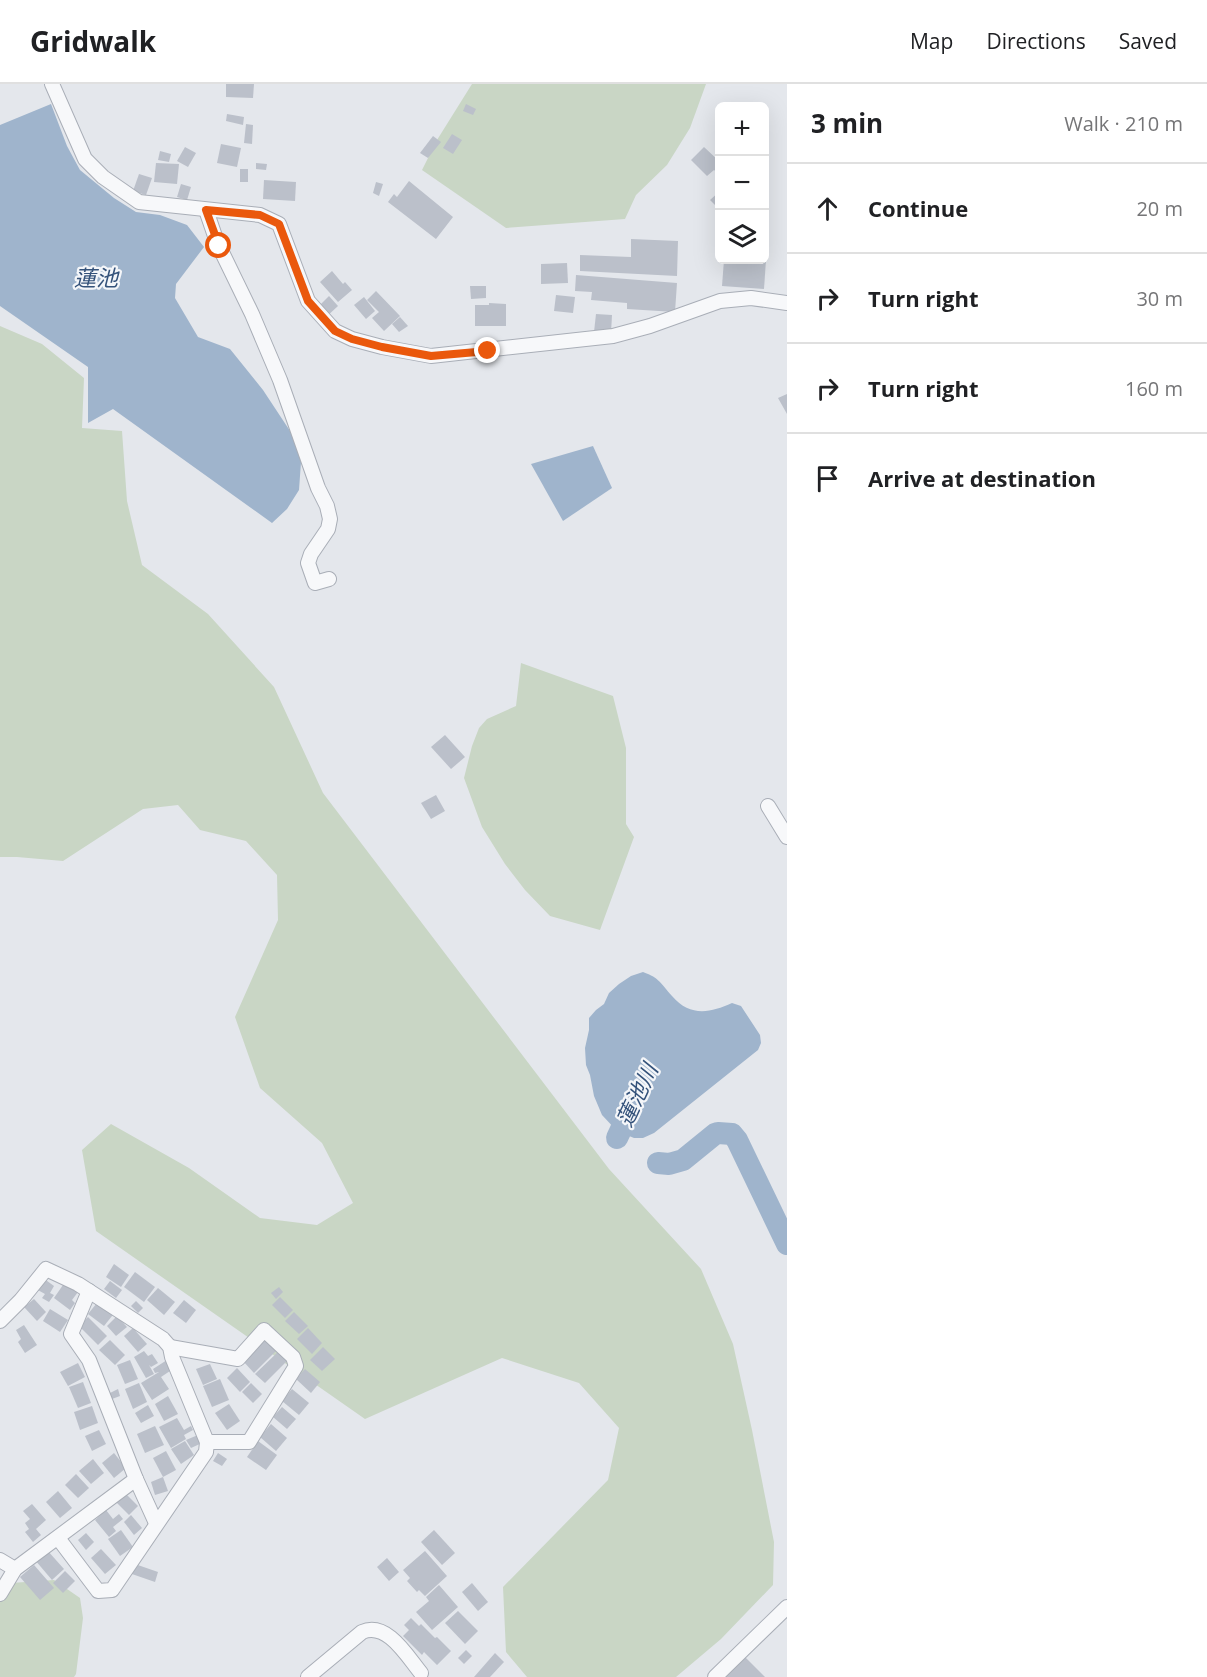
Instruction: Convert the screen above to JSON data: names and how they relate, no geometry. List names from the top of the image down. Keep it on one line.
{"water":["蓮池","蓮池川"],"page":{"header":"Gridwalk","nav":["Map","Directions","Saved"],"heading":["3 min","Walk · 210 m"],"map_buttons":["+","−"],"list":[["Continue","20 m"],["Turn right","30 m"],["Turn right","160 m"],"Arrive at destination"]}}
